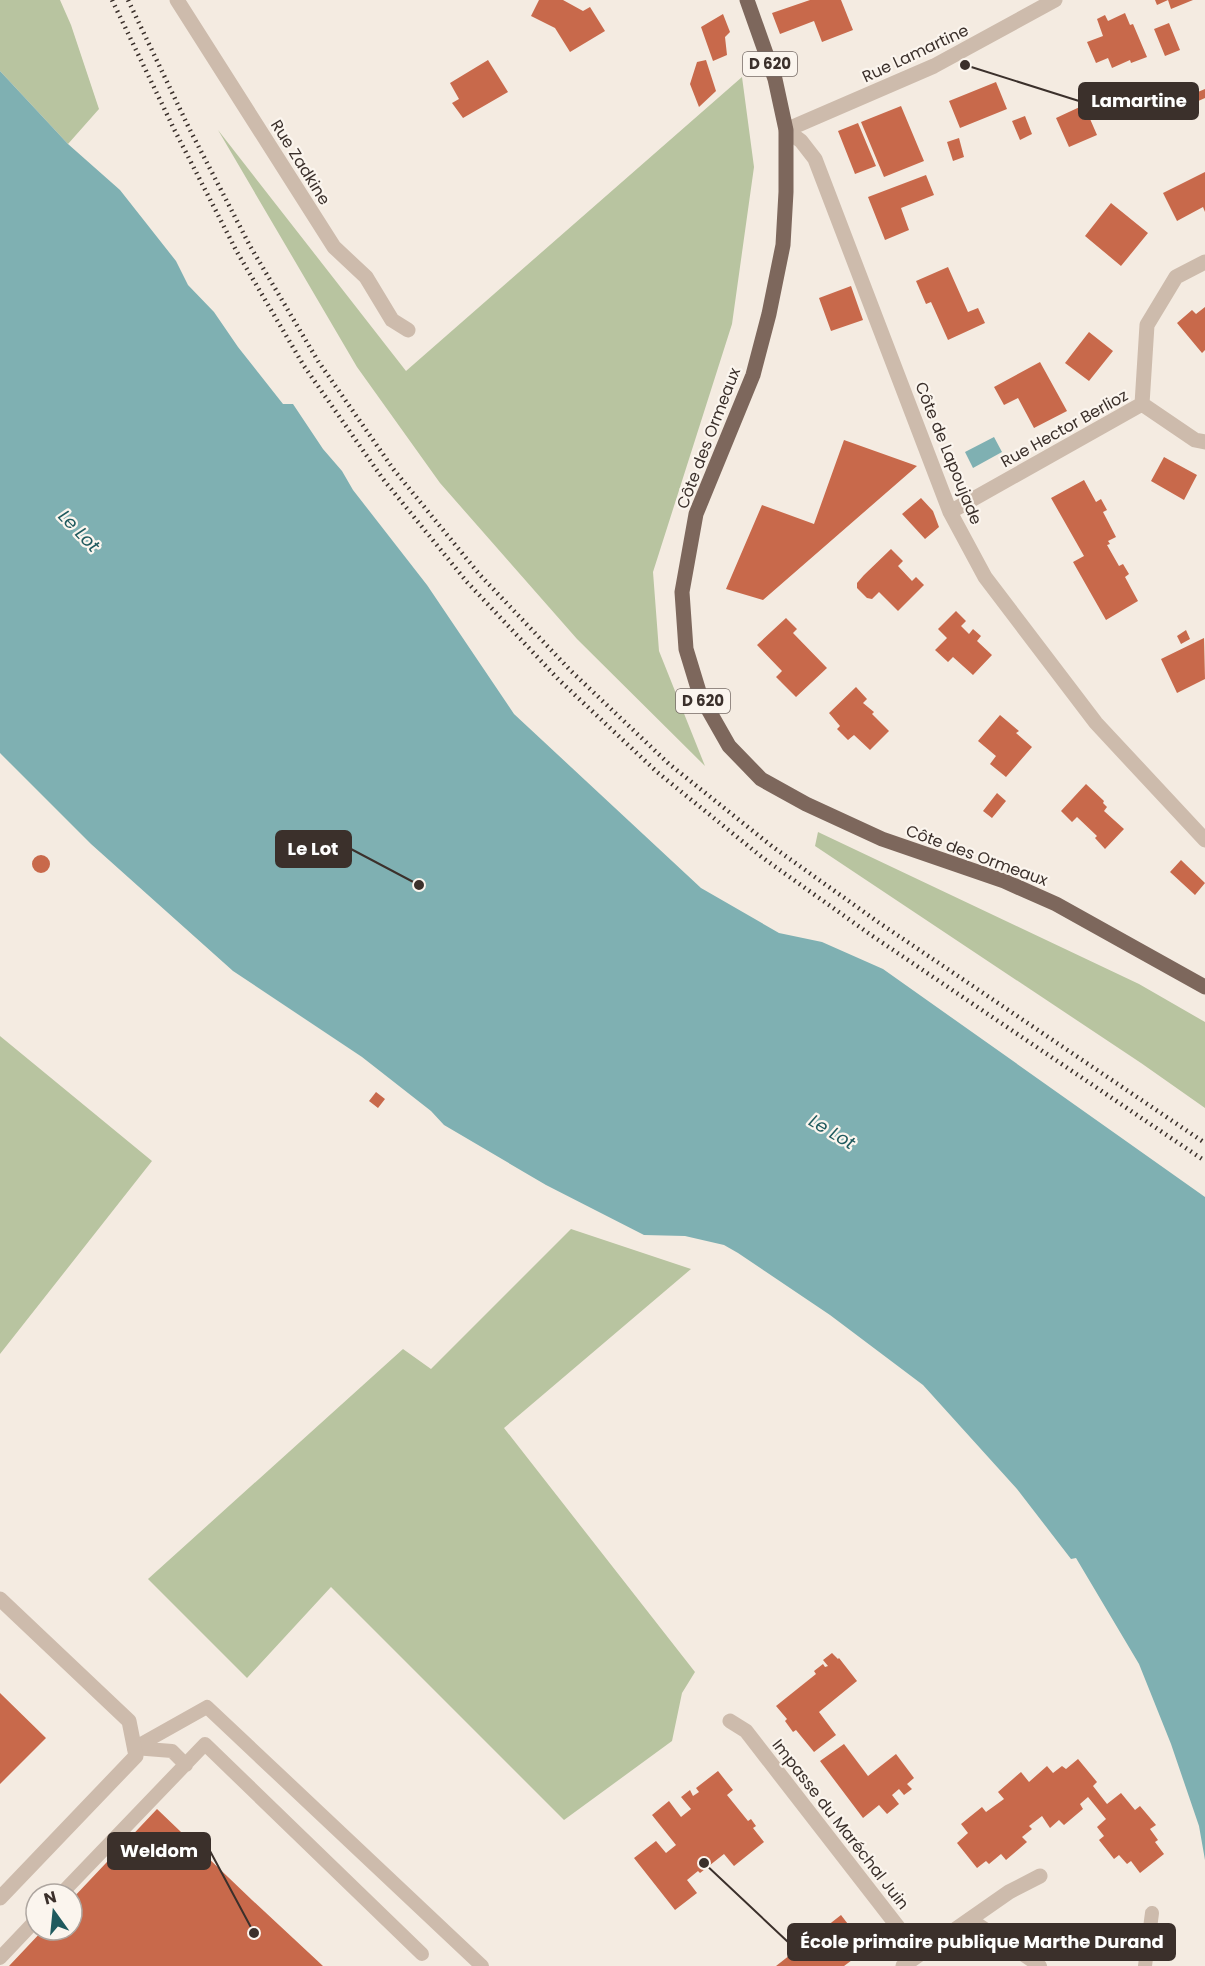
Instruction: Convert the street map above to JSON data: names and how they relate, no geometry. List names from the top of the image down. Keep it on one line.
{"streets":{"main road":["D 620","Côte des Ormeaux"],"street":["Rue Lamartine","Rue Zadkine","Rue Hector Berlioz","Côte de Lapoujade","Impasse du Maréchal Juin"]},"crossings":[["Rue Lamartine","Côte des Ormeaux"],["Rue Lamartine","Côte de Lapoujade"],["Rue Hector Berlioz","Côte de Lapoujade"],["Côte des Ormeaux","Côte de Lapoujade"]],"water":["Le Lot"],"places":["Lamartine","Le Lot","École primaire publique Marthe Durand","Weldom"],"north":"top"}
